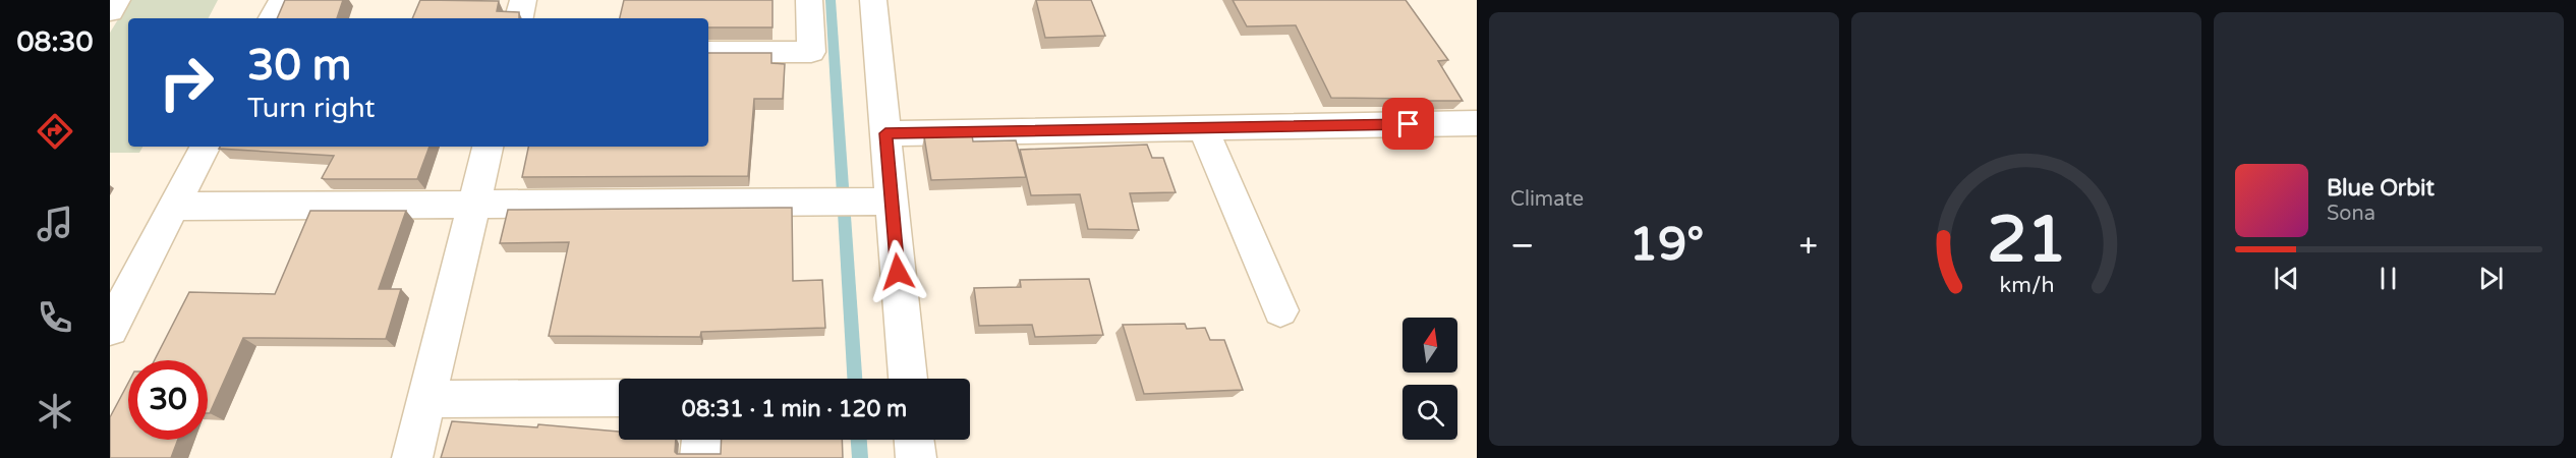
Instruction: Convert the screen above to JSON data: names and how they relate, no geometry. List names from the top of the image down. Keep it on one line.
{"north":"top","page":{"tabs":"08:30","tile":"Climate","turn":["30 m","Turn right"],"song":["Blue Orbit","Sona"],"heat":["−","19°","+"],"limit":"30","trip":"08:31 · 1 min · 120 m","gauge":["21","km/h"]}}
